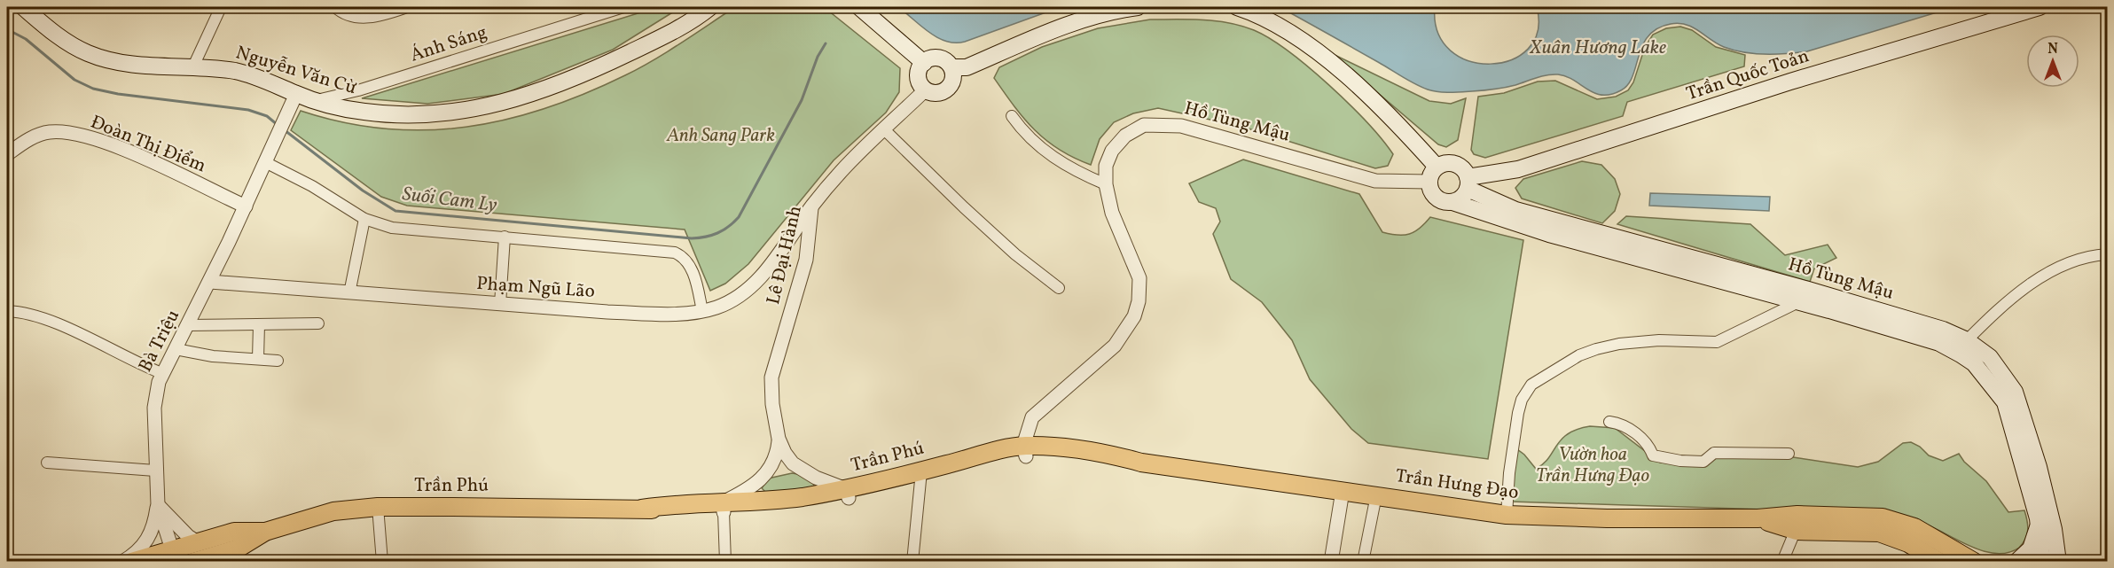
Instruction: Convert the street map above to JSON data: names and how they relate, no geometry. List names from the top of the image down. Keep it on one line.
{"streets":{"main road":["Nguyễn Văn Cừ","Trần Quốc Toản","Hồ Tùng Mậu","Trần Phú","Trần Hưng Đạo"],"street":["Ánh Sáng","Đoàn Thị Điểm","Lê Đại Hành","Phạm Ngũ Lão","Bà Triệu"]},"crossings":[["Ánh Sáng","Nguyễn Văn Cừ"],["Nguyễn Văn Cừ","Bà Triệu"],["Trần Quốc Toản","Hồ Tùng Mậu"],["Hồ Tùng Mậu","Trần Phú"],["Đoàn Thị Điểm","Bà Triệu"],["Lê Đại Hành","Phạm Ngũ Lão"],["Lê Đại Hành","Trần Phú"],["Phạm Ngũ Lão","Bà Triệu"],["Bà Triệu","Trần Phú"],["Trần Phú","Trần Hưng Đạo"]],"water":["Xuân Hương Lake","Suối Cam Ly"],"parks":["Anh Sang Park","Vườn hoa Trần Hưng Đạo"],"north":"top"}
